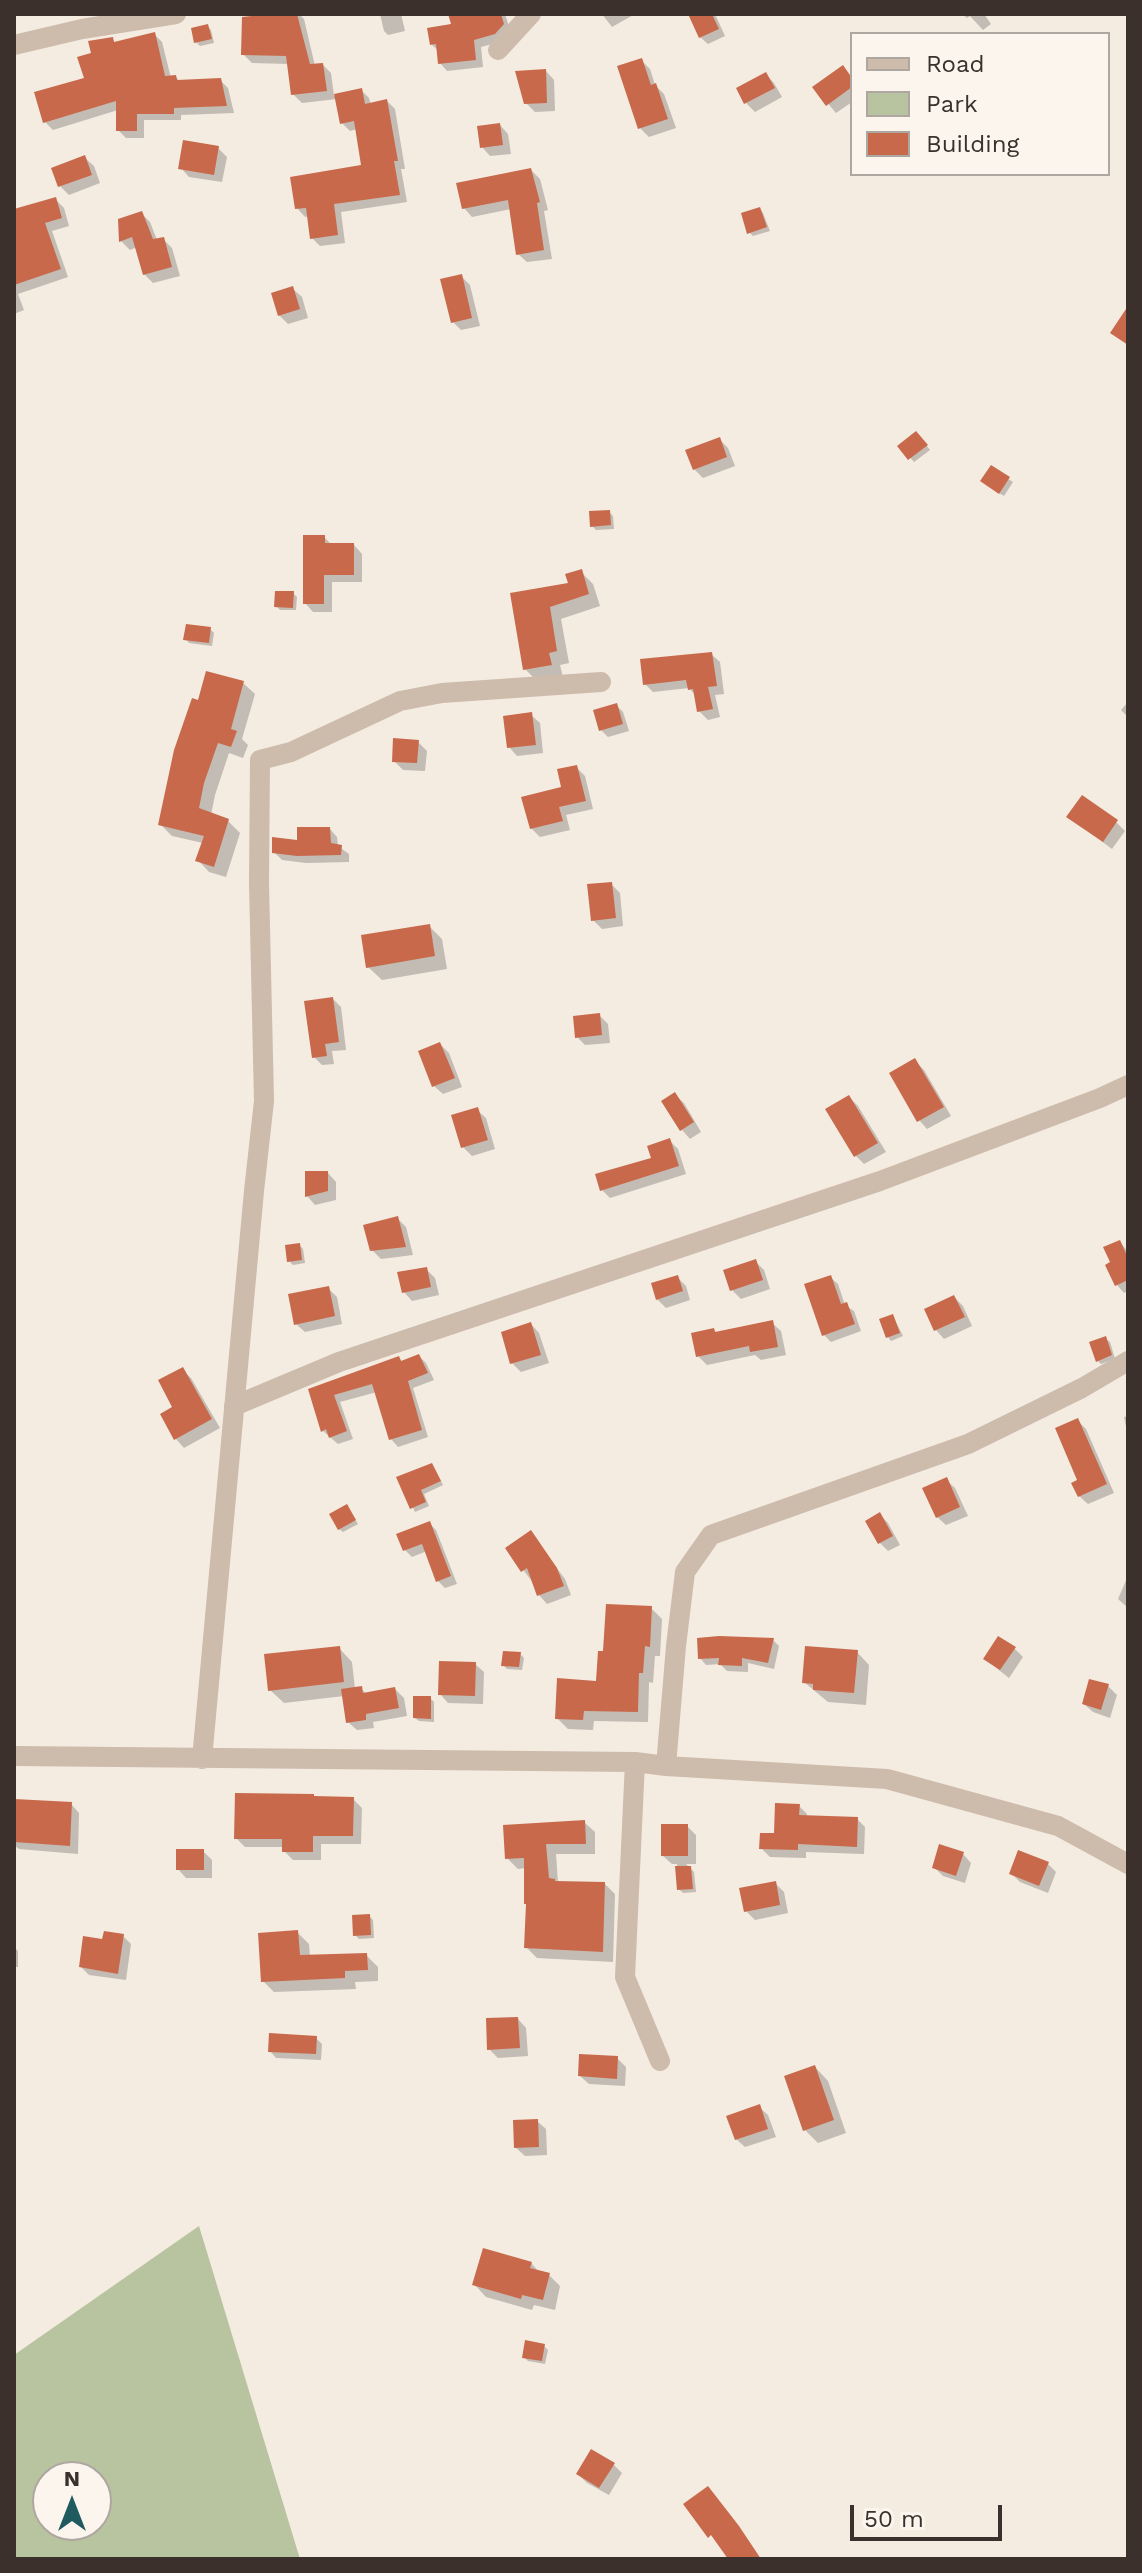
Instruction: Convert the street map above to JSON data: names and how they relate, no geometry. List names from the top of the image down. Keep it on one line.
{"legend":["Road","Park","Building"],"scale_bar":"50 m","north":"top"}
